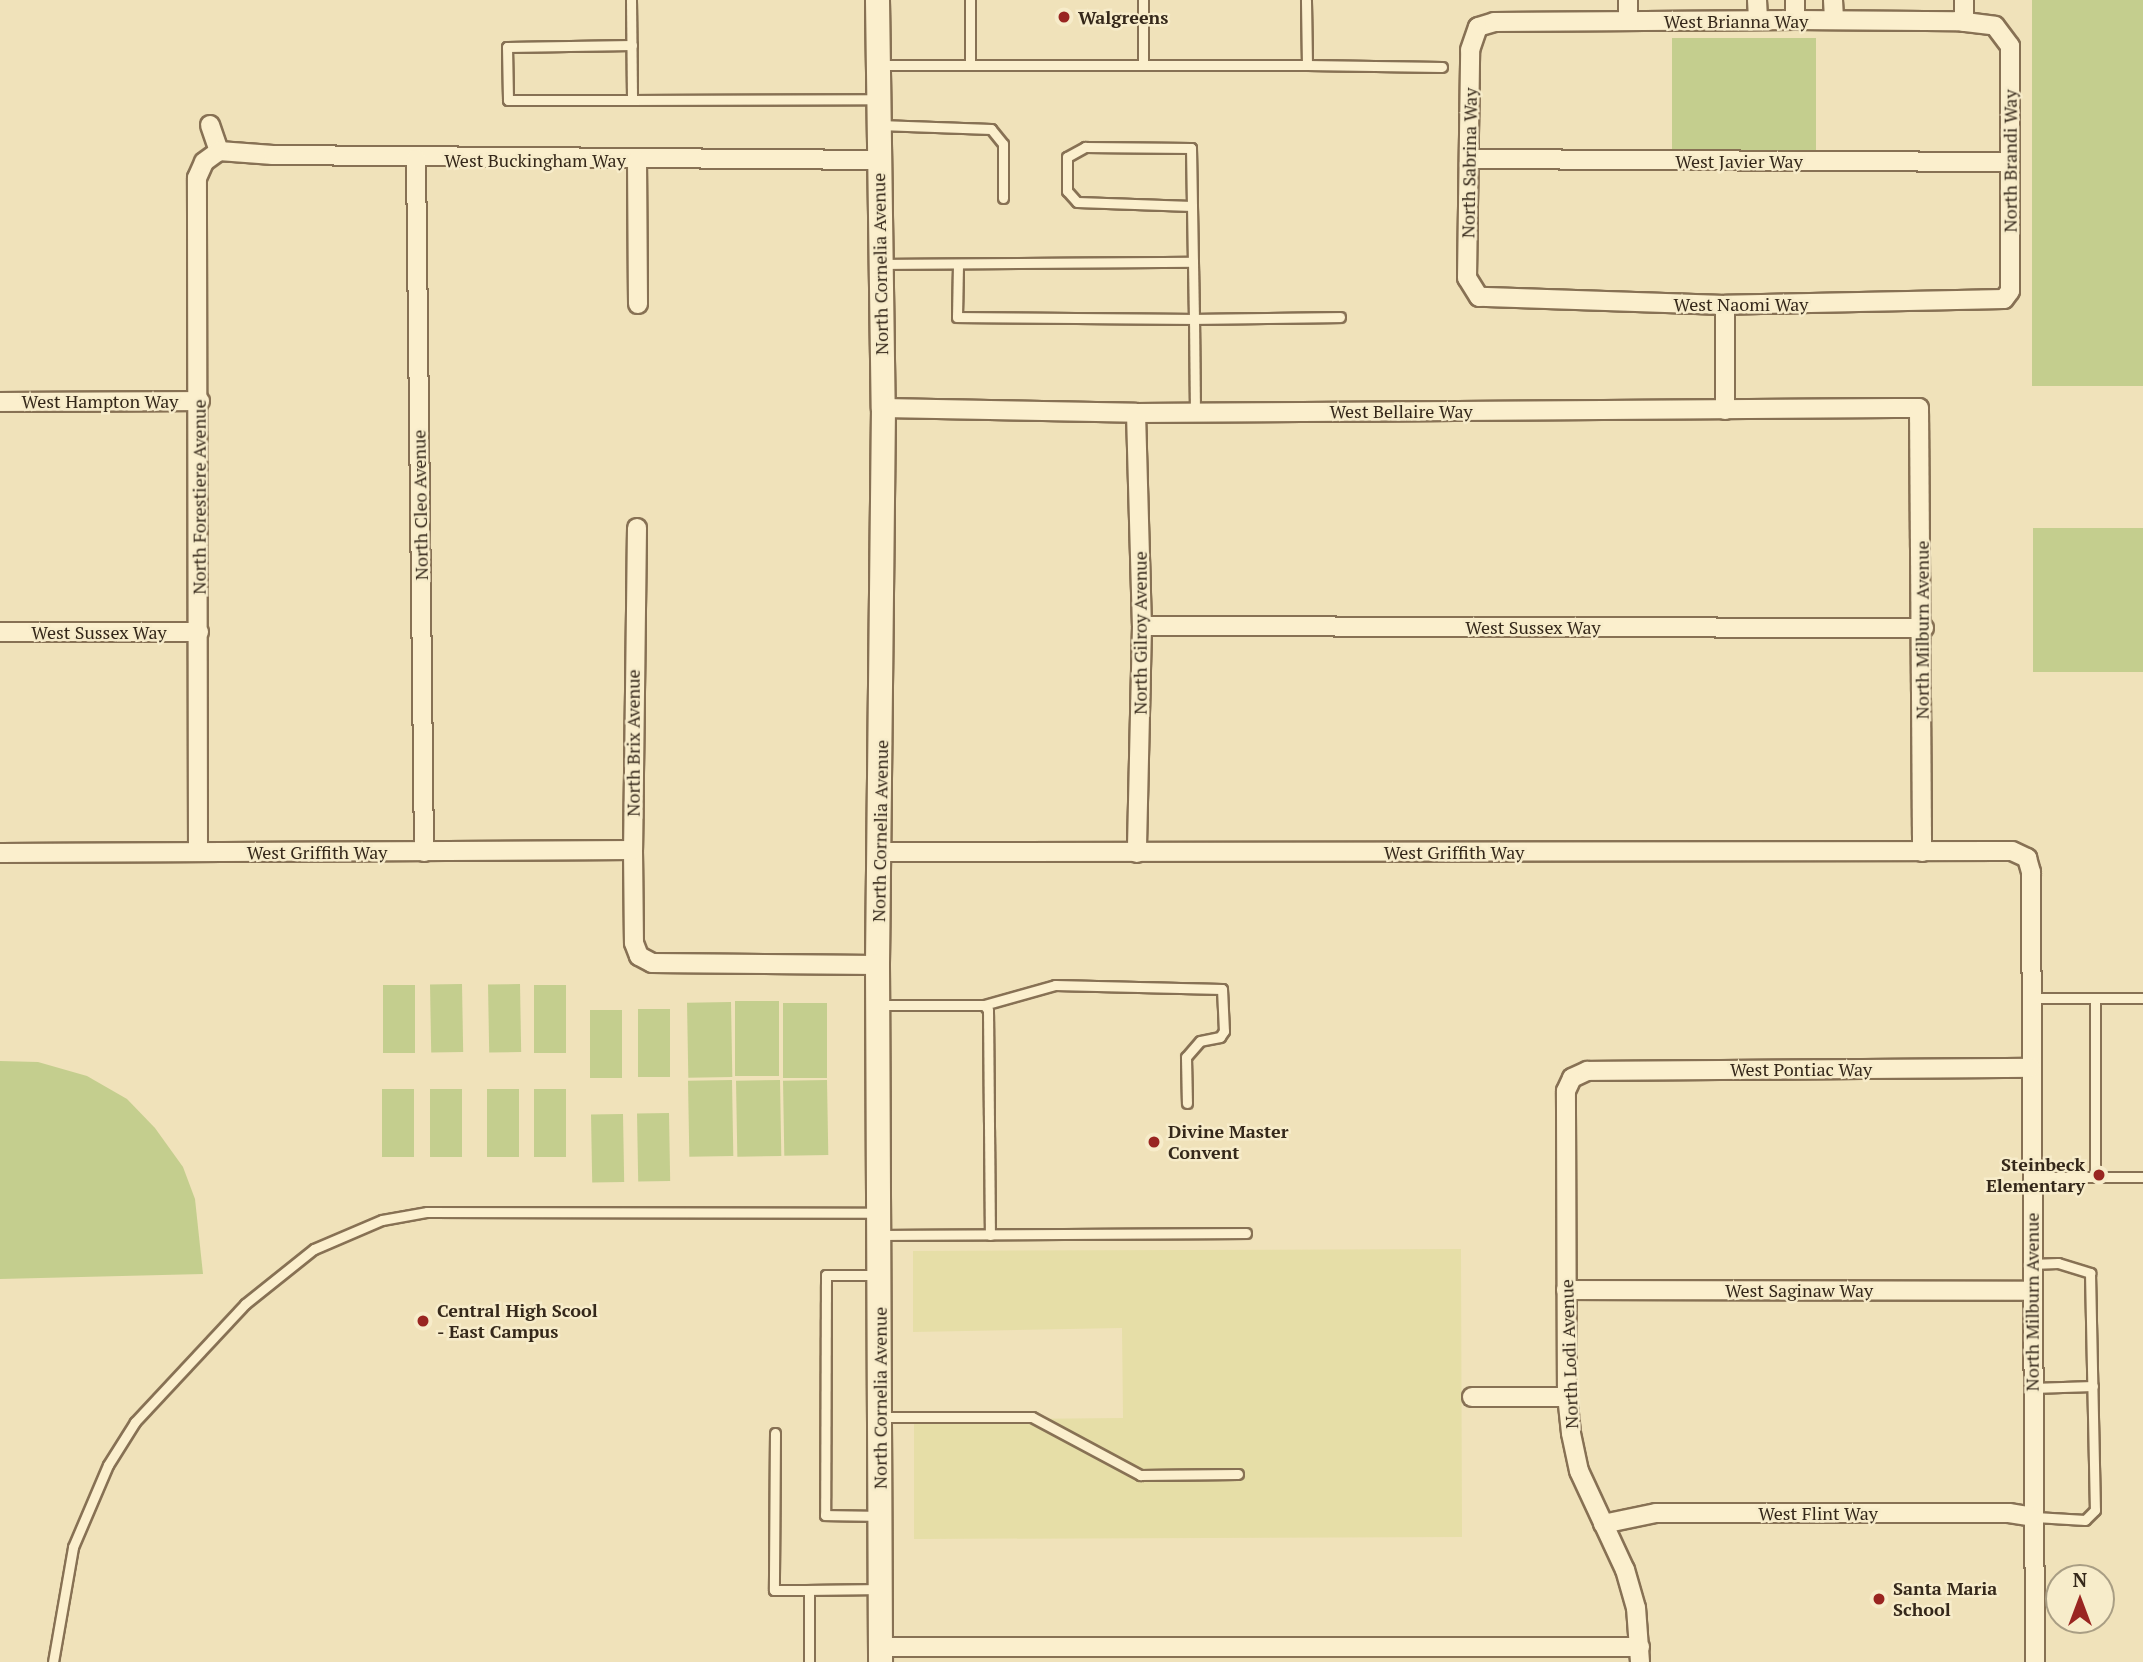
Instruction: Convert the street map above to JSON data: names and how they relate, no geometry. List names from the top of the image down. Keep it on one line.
{"streets":{"street":["West Brianna Way","West Buckingham Way","West Javier Way","North Brandi Way","North Sabrina Way","North Cornelia Avenue","West Naomi Way","West Hampton Way","West Bellaire Way","North Forestiere Avenue","North Cleo Avenue","West Sussex Way","North Milburn Avenue","North Gilroy Avenue","North Brix Avenue","West Griffith Way","West Pontiac Way","West Saginaw Way","North Lodi Avenue","West Flint Way"]},"crossings":[["West Brianna Way","North Brandi Way"],["West Brianna Way","North Sabrina Way"],["West Buckingham Way","North Cornelia Avenue"],["West Buckingham Way","North Forestiere Avenue"],["West Buckingham Way","North Cleo Avenue"],["West Javier Way","North Brandi Way"],["West Javier Way","North Sabrina Way"],["North Brandi Way","West Naomi Way"],["North Sabrina Way","West Naomi Way"],["North Cornelia Avenue","West Bellaire Way"],["North Cornelia Avenue","North Brix Avenue"],["North Cornelia Avenue","West Griffith Way"],["West Hampton Way","North Forestiere Avenue"],["West Bellaire Way","North Milburn Avenue"],["West Bellaire Way","North Gilroy Avenue"],["North Forestiere Avenue","West Sussex Way"],["North Forestiere Avenue","West Griffith Way"],["North Cleo Avenue","West Griffith Way"],["West Sussex Way","North Milburn Avenue"],["West Sussex Way","North Gilroy Avenue"],["North Milburn Avenue","West Griffith Way"],["North Milburn Avenue","West Pontiac Way"],["North Milburn Avenue","West Saginaw Way"],["North Milburn Avenue","West Flint Way"],["North Gilroy Avenue","West Griffith Way"],["North Brix Avenue","West Griffith Way"],["West Pontiac Way","North Lodi Avenue"],["West Saginaw Way","North Lodi Avenue"],["North Lodi Avenue","West Flint Way"]],"places":["Walgreens","Divine Master Convent","Steinbeck Elementary","Central High Scool - East Campus","Santa Maria School"],"north":"top"}
